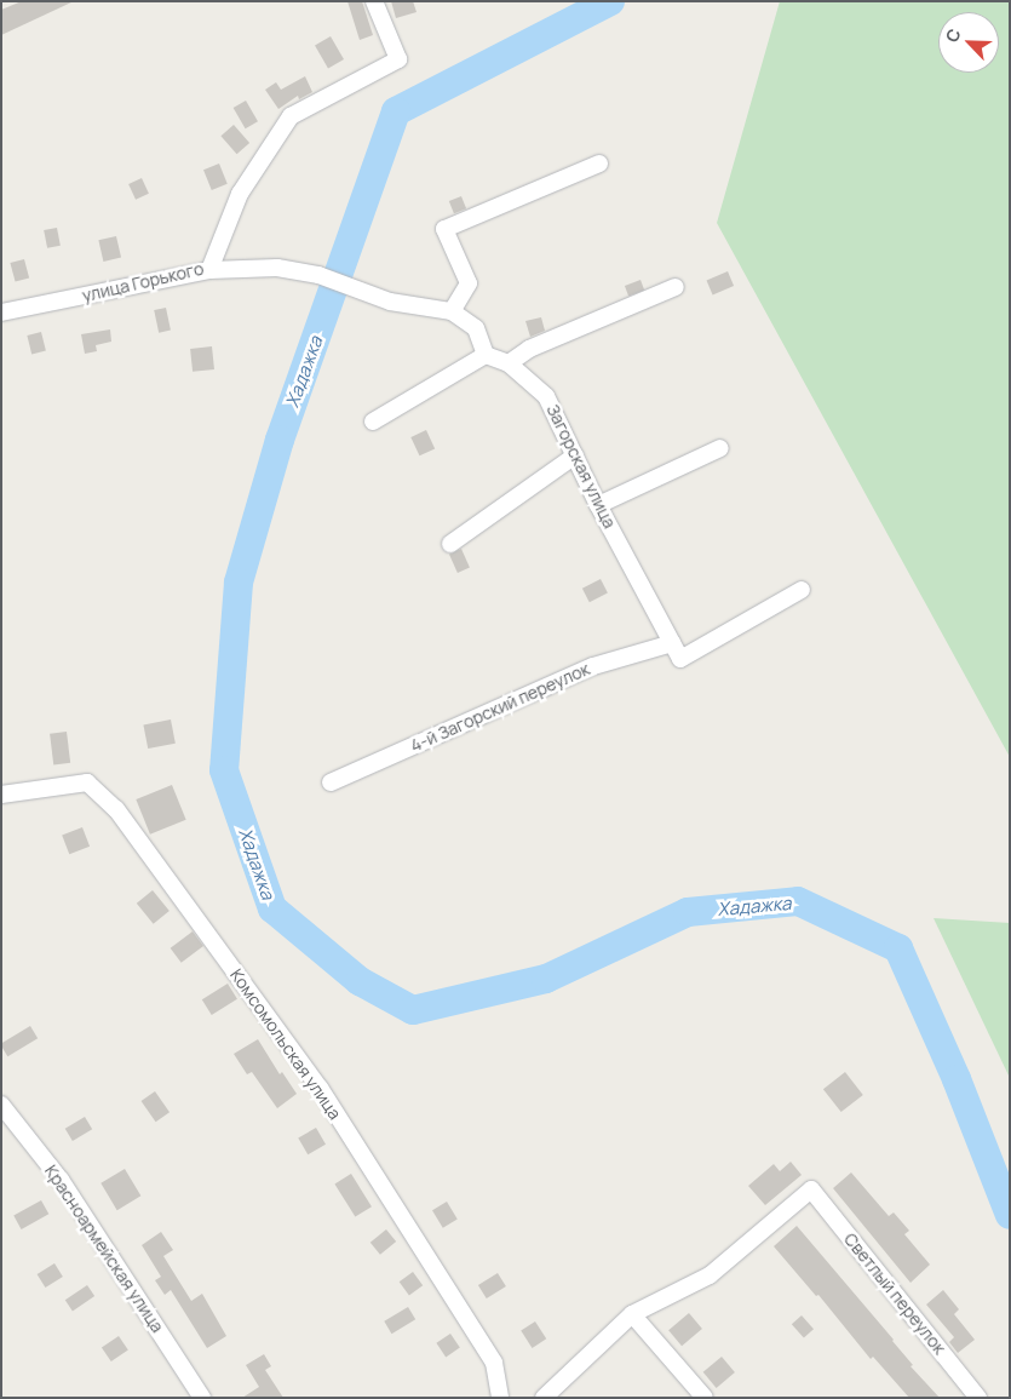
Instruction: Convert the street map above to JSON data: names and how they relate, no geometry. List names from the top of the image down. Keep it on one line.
{"streets":{"street":["улица Горького","Загорская улица","4-й Загорский переулок","Комсомольская улица","Красноармейская улица","Светлый переулок"]},"crossings":[["Загорская улица","4-й Загорский переулок"]],"water":["Хадажка"],"north":"top left"}
